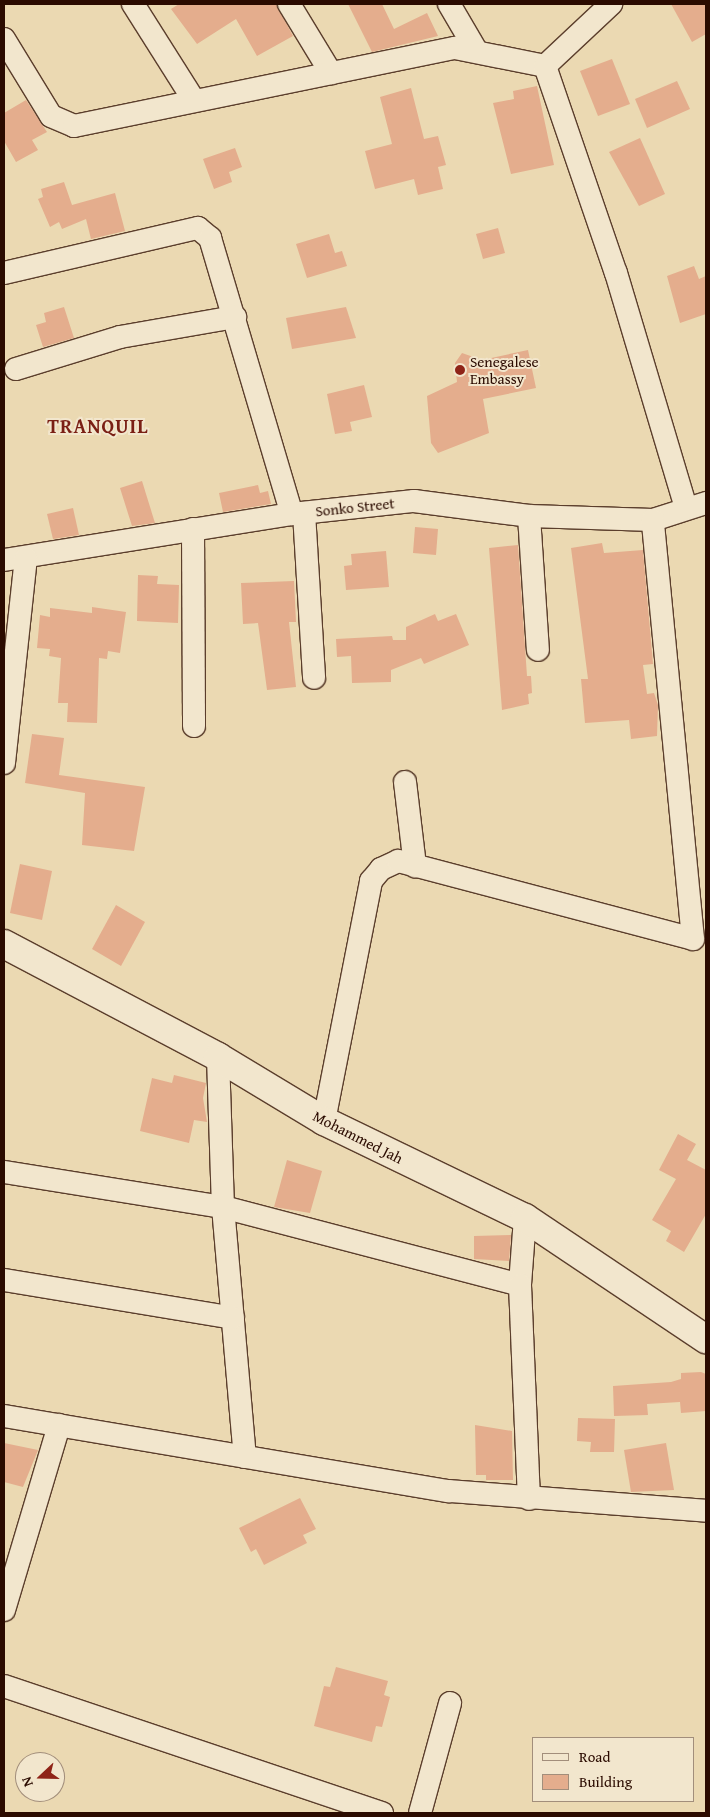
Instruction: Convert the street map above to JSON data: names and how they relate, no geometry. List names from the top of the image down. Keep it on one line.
{"streets":{"street":["Sonko Street","Mohammed Jah"]},"districts":["TRANQUIL"],"places":["Senegalese Embassy"],"legend":["Road","Building"],"north":"left"}
